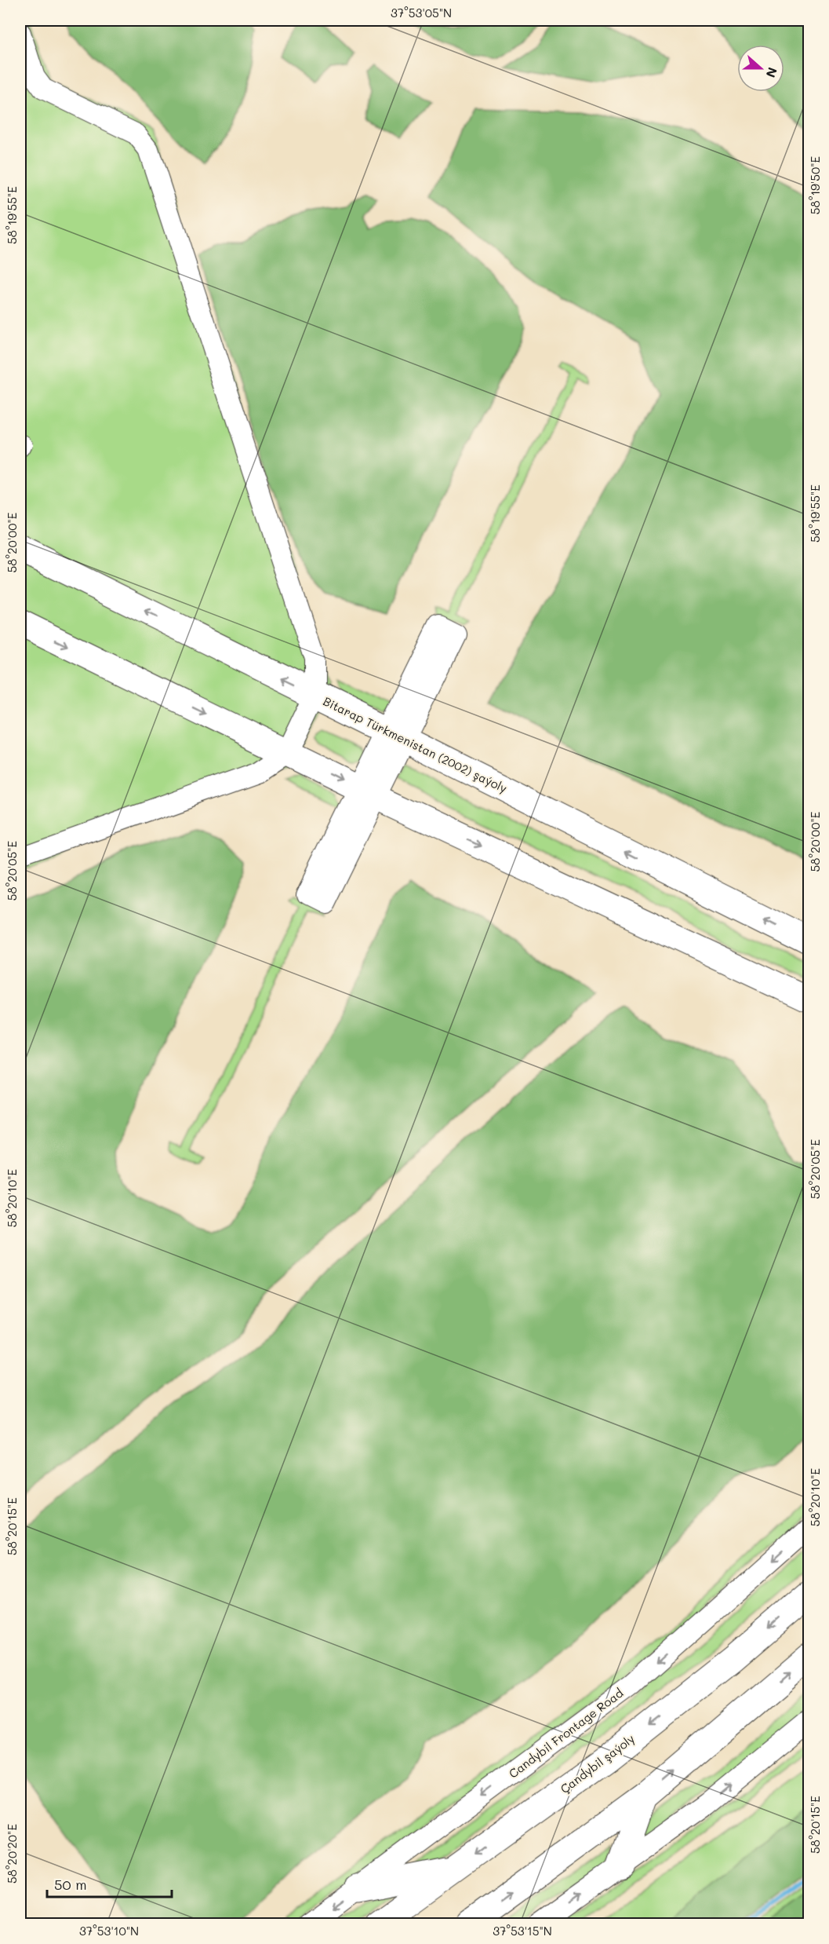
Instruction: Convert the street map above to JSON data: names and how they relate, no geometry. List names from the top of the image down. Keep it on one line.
{"streets":{"street":["Bitarap Türkmenistan (2002) şaýoly","Candybil Frontage Road","Çandybil şaýoly"]},"scale_bar":"50 m","north":"right","coordinates":["37°53'05\"N","58°19'50\"E","58°19'55\"E","58°20'00\"E","58°20'05\"E","58°20'10\"E","58°20'15\"E","58°20'20\"E","37°53'10\"N","37°53'15\"N"]}
